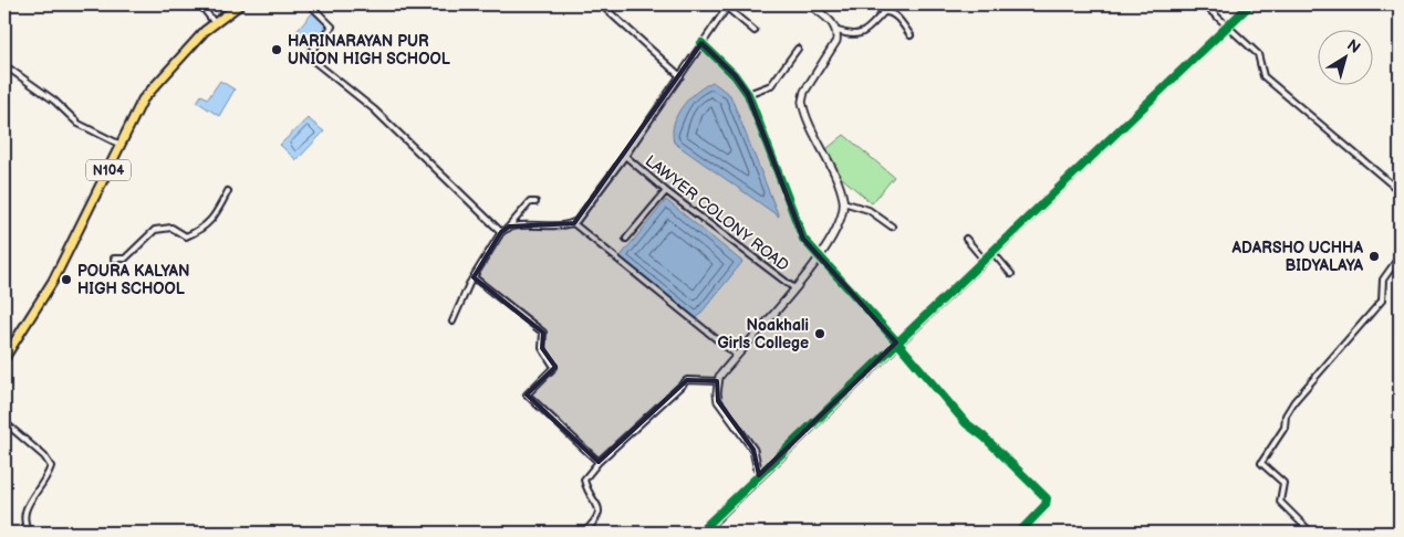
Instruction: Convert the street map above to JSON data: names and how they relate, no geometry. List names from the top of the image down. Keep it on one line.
{"streets":{"highway":["N104"],"street":["LAWYER COLONY ROAD"]},"places":["HARINARAYAN PUR UNION HIGH SCHOOL","ADARSHO UCHHA BIDYALAYA","POURA KALYAN HIGH SCHOOL","Noakhali Girls College"],"north":"top right"}
